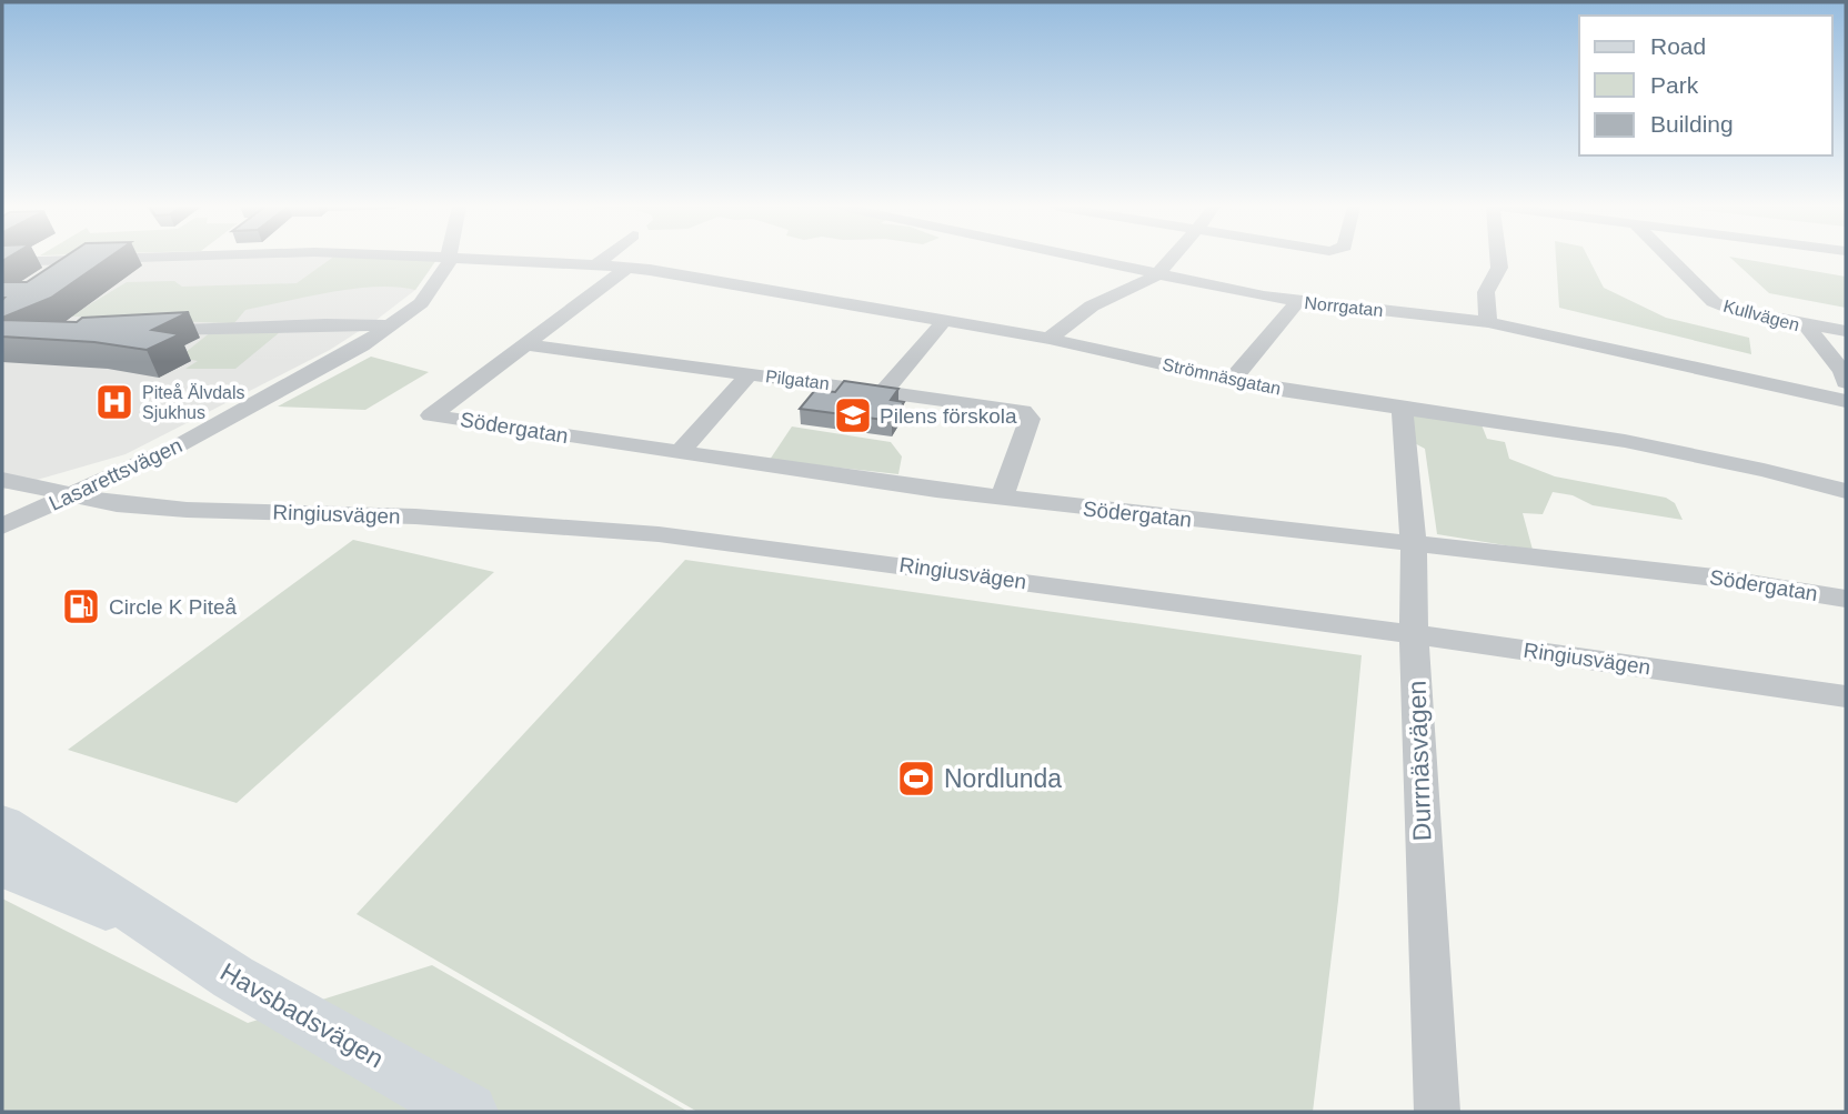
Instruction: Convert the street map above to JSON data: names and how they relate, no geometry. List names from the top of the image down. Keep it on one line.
{"streets":{"main road":["Havsbadsvägen"],"street":["Norrgatan","Kullvägen","Strömnäsgatan","Pilgatan","Södergatan","Lasarettsvägen","Ringiusvägen","Durrnäsvägen"]},"crossings":[["Norrgatan","Kullvägen"],["Strömnäsgatan","Durrnäsvägen"],["Pilgatan","Södergatan"],["Södergatan","Durrnäsvägen"],["Lasarettsvägen","Ringiusvägen"],["Ringiusvägen","Durrnäsvägen"]],"places":{"hospital":["Piteå Älvdals Sjukhus"],"school or university":["Pilens förskola"],"fuel station":["Circle K Piteå"],"sports":["Nordlunda"]},"legend":["Road","Park","Building"]}
